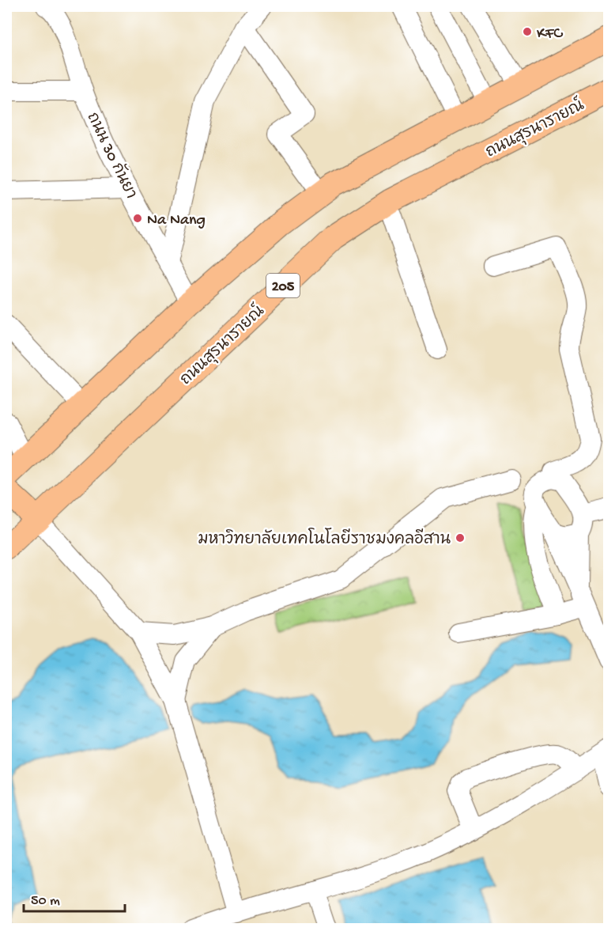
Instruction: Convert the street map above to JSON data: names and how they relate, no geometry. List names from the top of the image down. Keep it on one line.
{"streets":{"main road":["ถนนสุรนารายณ์","205"],"street":["ถนน 30 กันยา"]},"places":["KFC","Na Nang","มหาวิทยาลัยเทคโนโลยีราชมงคลอีสาน"],"scale_bar":"50 m"}
